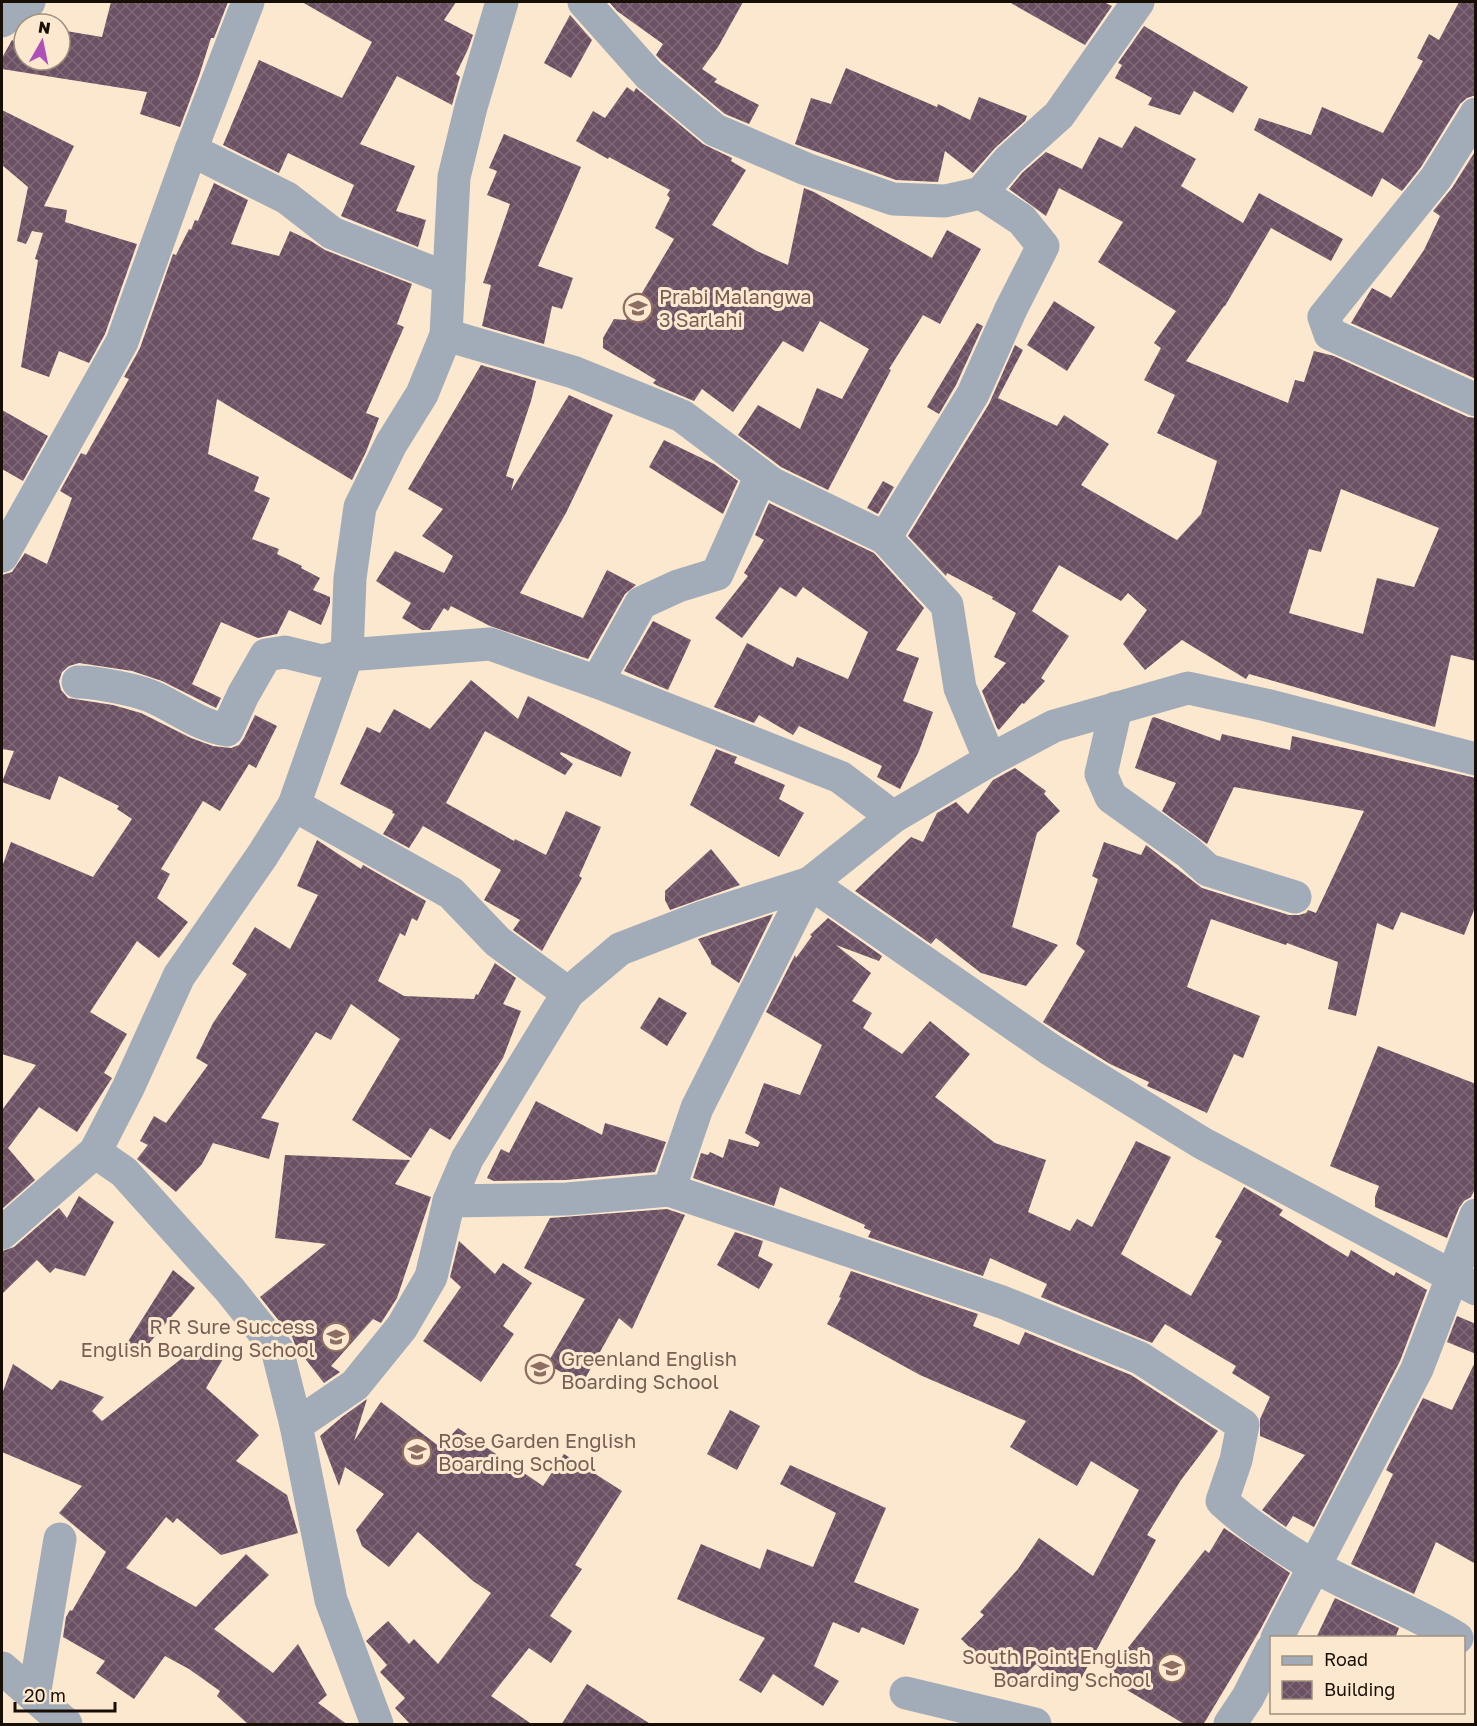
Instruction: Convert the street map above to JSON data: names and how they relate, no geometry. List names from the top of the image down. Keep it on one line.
{"places":{"school or university":["Prabi Malangwa 3 Sarlahi","R R Sure Success English Boarding School","Greenland English Boarding School","Rose Garden English Boarding School","South Point English Boarding School"]},"legend":["Road","Building"],"scale_bar":"20 m","north":"top"}
